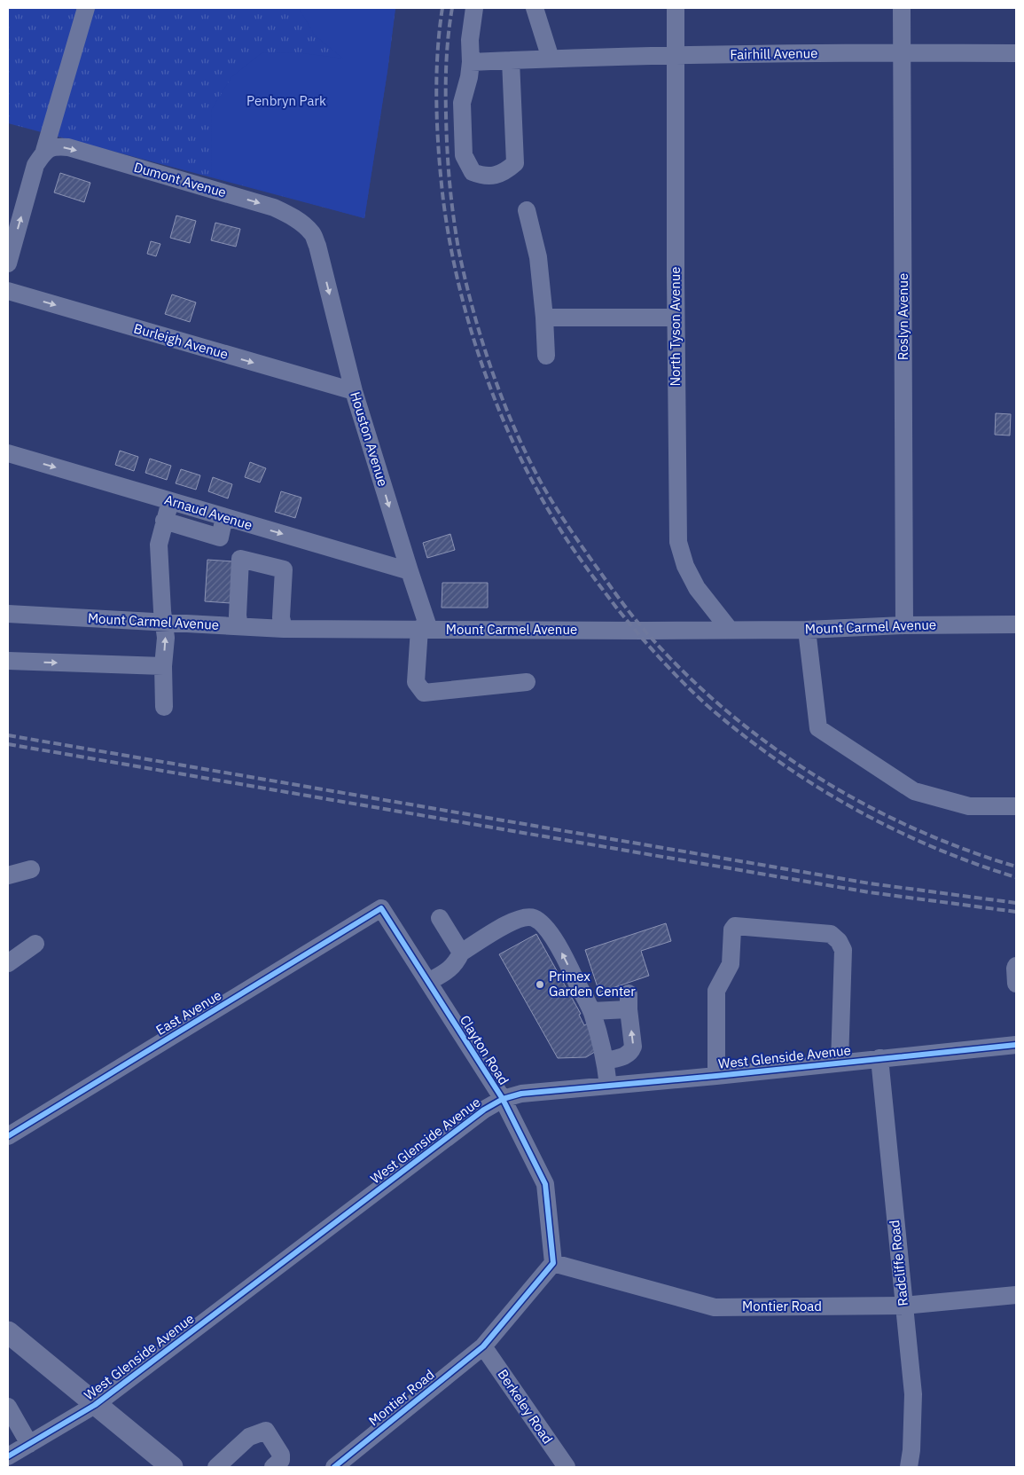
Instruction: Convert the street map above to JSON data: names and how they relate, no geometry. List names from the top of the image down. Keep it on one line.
{"streets":{"street":["Fairhill Avenue","Dumont Avenue","Roslyn Avenue","North Tyson Avenue","Burleigh Avenue","Houston Avenue","Arnaud Avenue","Mount Carmel Avenue","East Avenue","Clayton Road","West Glenside Avenue","Radcliffe Road","Montier Road","Berkeley Road"]},"crossings":[["Fairhill Avenue","Roslyn Avenue"],["Fairhill Avenue","North Tyson Avenue"],["Dumont Avenue","Houston Avenue"],["Roslyn Avenue","Mount Carmel Avenue"],["North Tyson Avenue","Mount Carmel Avenue"],["Burleigh Avenue","Houston Avenue"],["Houston Avenue","Arnaud Avenue"],["Houston Avenue","Mount Carmel Avenue"],["East Avenue","Clayton Road"],["Clayton Road","West Glenside Avenue"],["Clayton Road","Montier Road"],["West Glenside Avenue","Radcliffe Road"],["Radcliffe Road","Montier Road"],["Montier Road","Berkeley Road"]],"one_way":["Dumont Avenue","Burleigh Avenue","Houston Avenue","Arnaud Avenue"],"parks":["Penbryn Park"],"places":["Primex Garden Center"]}
